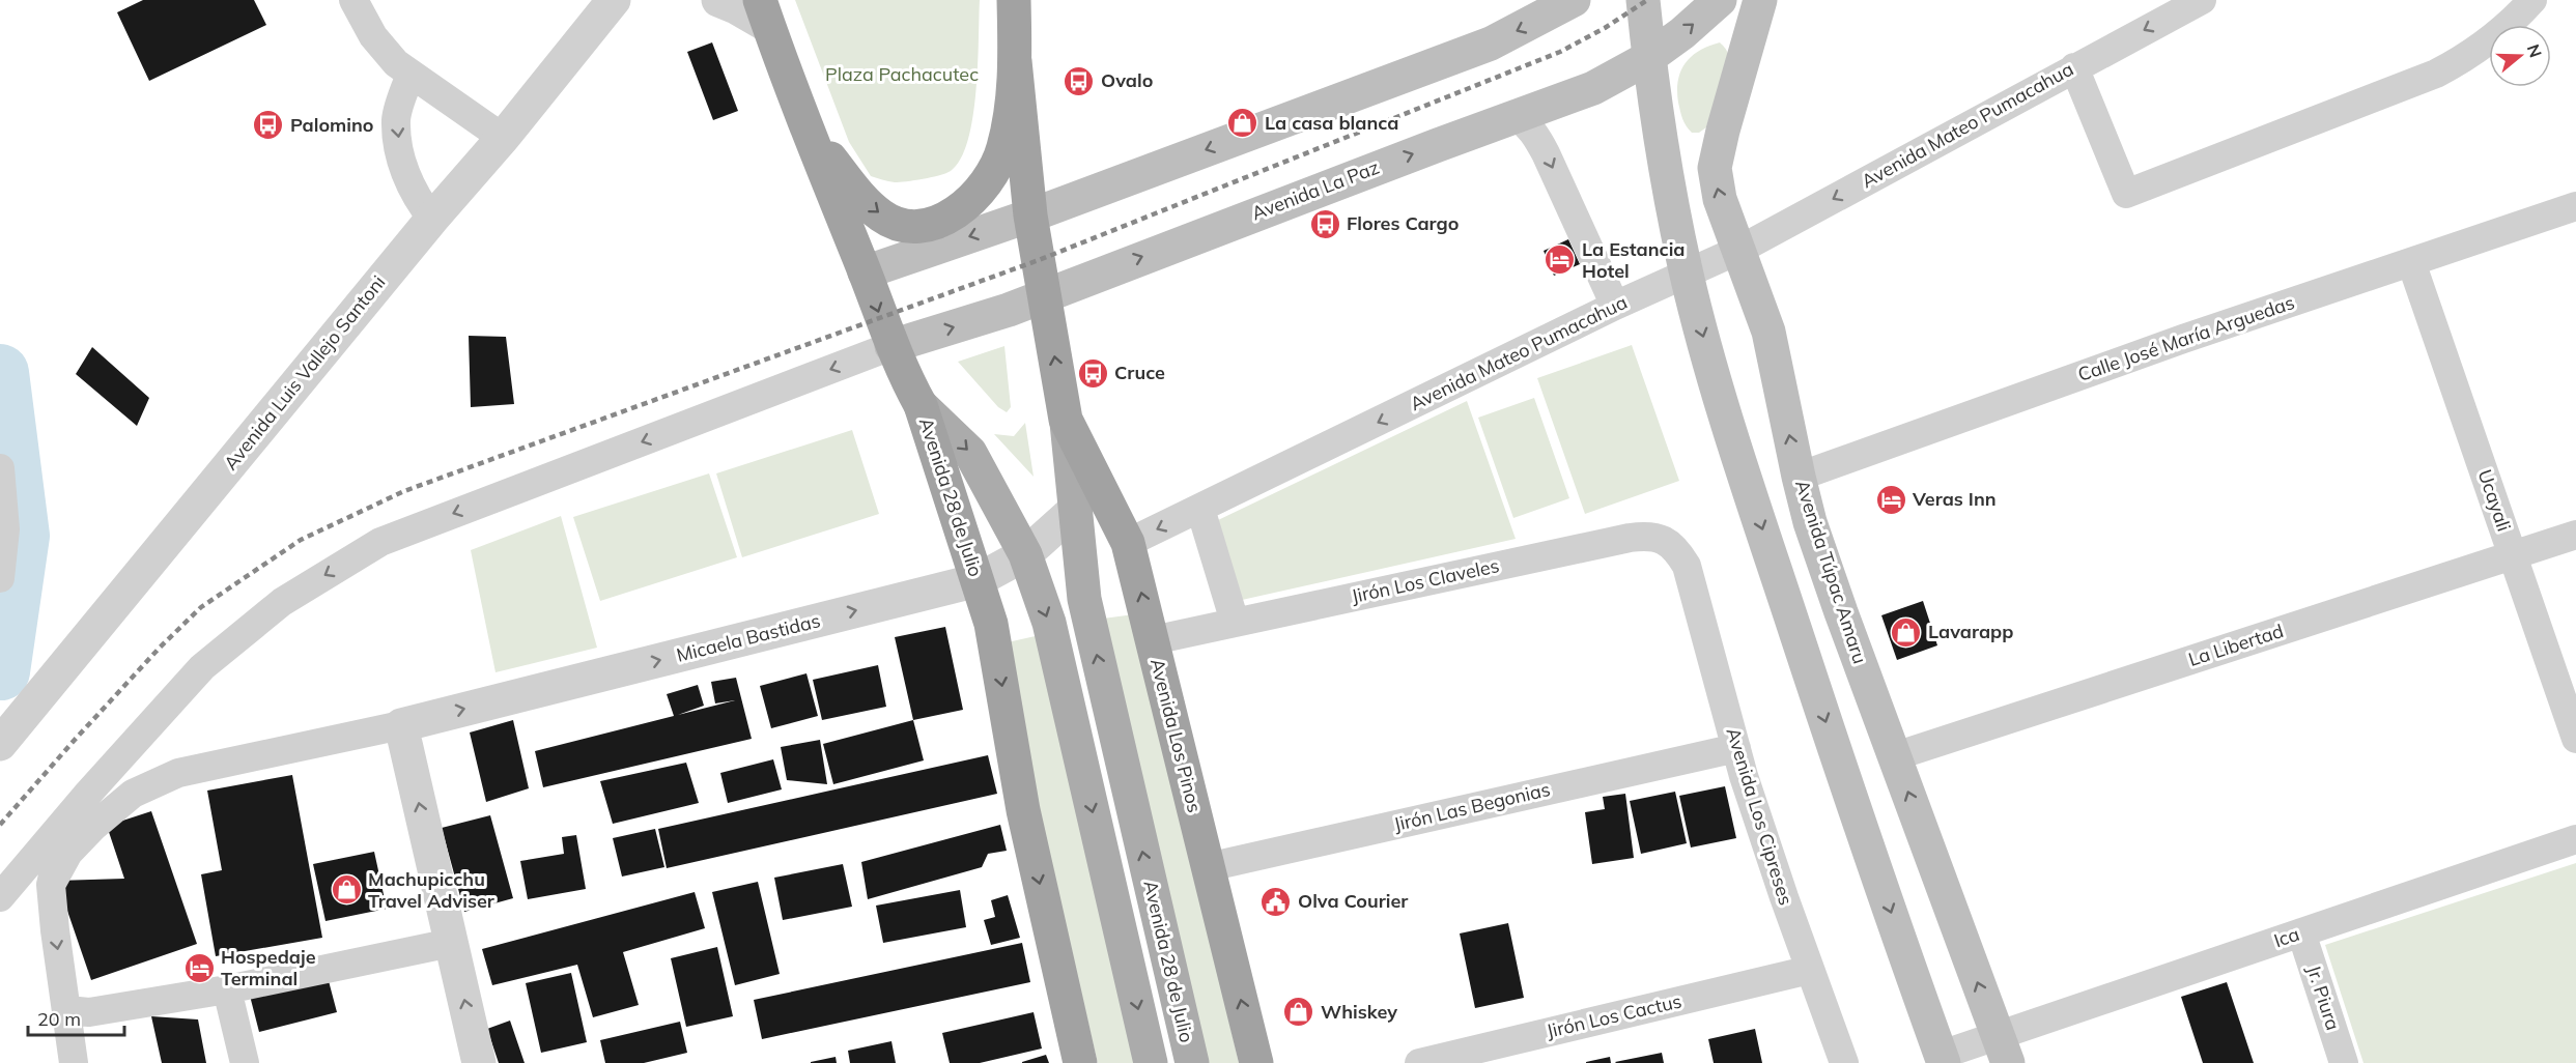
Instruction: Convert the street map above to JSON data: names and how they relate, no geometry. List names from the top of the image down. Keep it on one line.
{"streets":{"highway":["Avenida 28 de Julio","Avenida Los Pinos"],"main road":["Avenida La Paz","Avenida Túpac Amaru"],"street":["Avenida Mateo Pumacahua","Calle José María Arguedas","Avenida Luis Vallejo Santoni","Ucayali","Jirón Los Claveles","Micaela Bastidas","La Libertad","Jirón Las Begonias","Avenida Los Cipreses","Ica","Jr. Piura","Jirón Los Cactus"]},"crossings":[["Avenida Mateo Pumacahua","Avenida Túpac Amaru"],["Avenida Mateo Pumacahua","Avenida Los Pinos"],["Avenida La Paz","Avenida Los Pinos"],["Calle José María Arguedas","Ucayali"],["Calle José María Arguedas","Avenida Túpac Amaru"],["Avenida 28 de Julio","Micaela Bastidas"],["Avenida 28 de Julio","Avenida Los Pinos"],["Ucayali","La Libertad"],["Avenida Túpac Amaru","La Libertad"],["Avenida Túpac Amaru","Ica"],["Jirón Los Claveles","Avenida Los Pinos"],["Jirón Los Claveles","Avenida Los Cipreses"],["Avenida Los Pinos","Jirón Las Begonias"],["Jirón Las Begonias","Avenida Los Cipreses"],["Avenida Los Cipreses","Jirón Los Cactus"],["Ica","Jr. Piura"]],"one_way":["Avenida Mateo Pumacahua","Avenida Los Pinos"],"parks":["Plaza Pachacutec"],"places":{"bus stop":["Ovalo","Palomino","Flores Cargo","Cruce"],"shop":["La casa blanca","Lavarapp","Machupicchu Travel Adviser","Whiskey"],"hotel":["La Estancia Hotel","Veras Inn","Hospedaje Terminal"],"public building":["Olva Courier"]},"scale_bar":"20 m","north":"right"}
